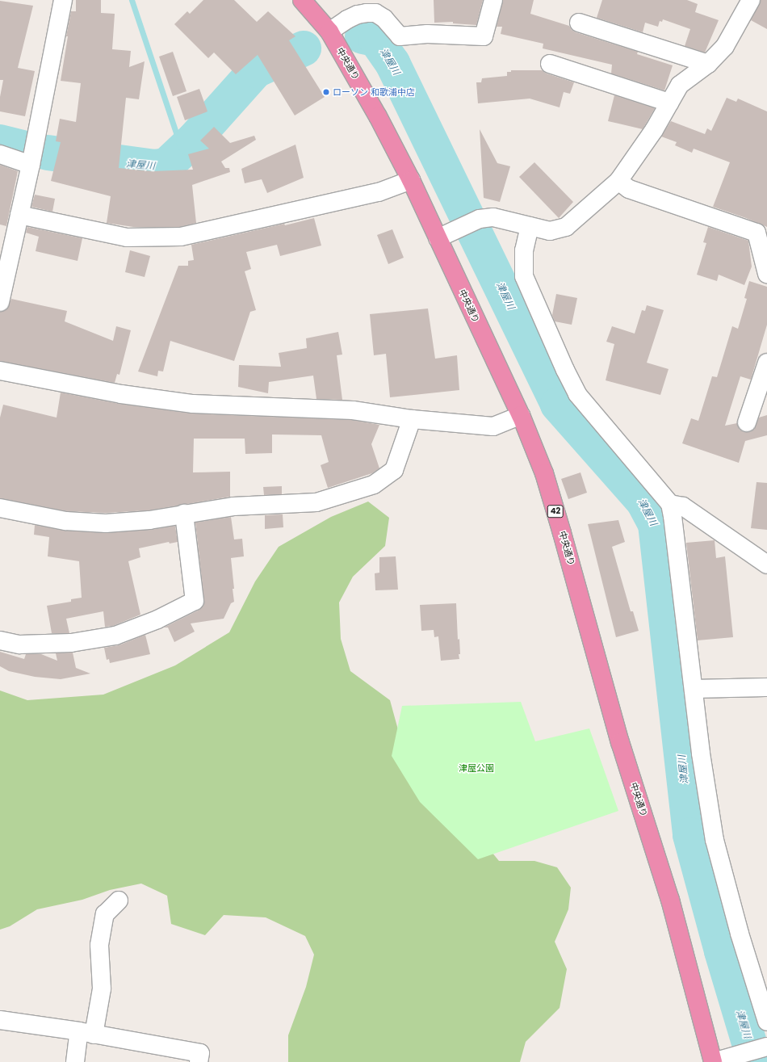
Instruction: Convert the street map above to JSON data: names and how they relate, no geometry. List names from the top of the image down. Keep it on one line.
{"streets":{"highway":["中央通り","42"]},"water":["津屋川"],"parks":["津屋公園"],"places":["ローソン 和歌浦中店"]}
